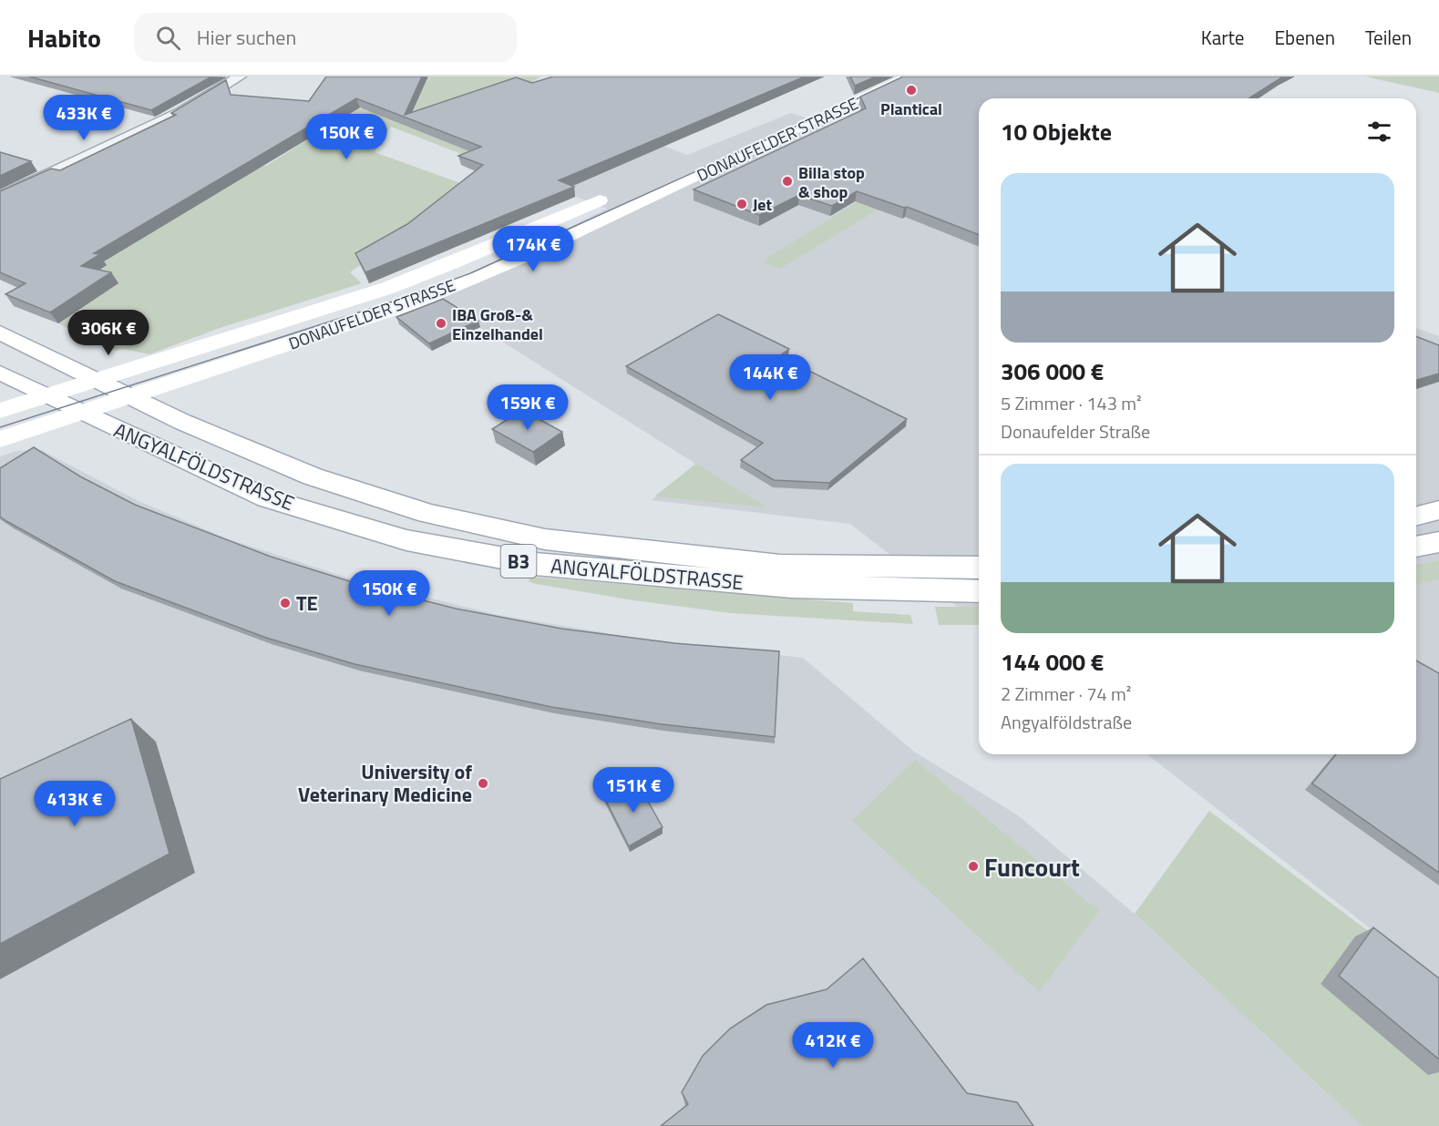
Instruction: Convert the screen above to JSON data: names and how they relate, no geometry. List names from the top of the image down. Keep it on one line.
{"streets":{"main road":["DONAUFELDER STRASSE","ANGYALFÖLDSTRASSE","B3"]},"crossings":[["DONAUFELDER STRASSE","ANGYALFÖLDSTRASSE"],["DONAUFELDER STRASSE","B3"],["ANGYALFÖLDSTRASSE","B3"]],"places":["Plantical","Billa stop & shop","Jet","IBA Groß-& Einzelhandel","TE","University of Veterinary Medicine","Funcourt"],"page":{"header":"Habito","search":"Hier suchen","nav":["Karte","Ebenen","Teilen"],"price":["433K €","150K €","174K €","306K €","144K €","159K €","150K €","151K €","413K €","412K €"],"heading":"10 Objekte","list":[{"name":"306 000 €","note":"5 Zimmer · 143 m² · Donaufelder Straße"},{"name":"144 000 €","note":"2 Zimmer · 74 m² · Angyalföldstraße"}]}}
